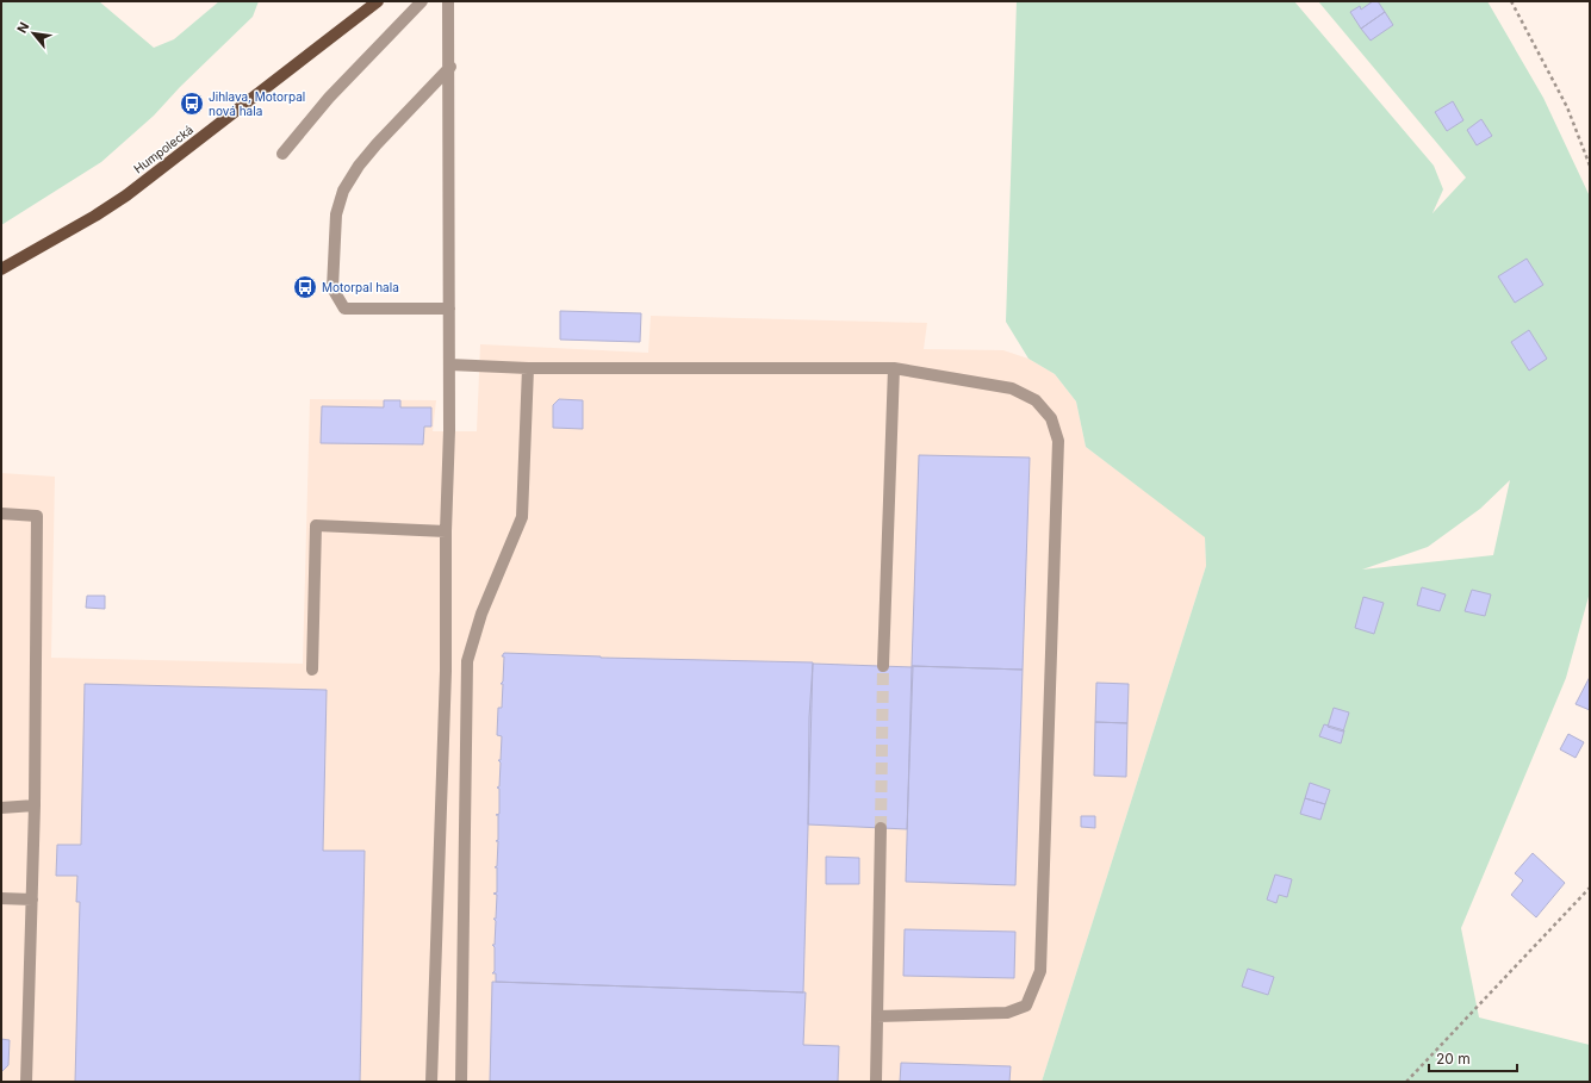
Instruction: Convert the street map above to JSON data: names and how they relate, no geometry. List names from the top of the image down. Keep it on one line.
{"streets":{"main road":["Humpolecká"]},"places":{"bus stop":["Jihlava, Motorpal nová hala","Motorpal hala"]},"scale_bar":"20 m","north":"top left"}
